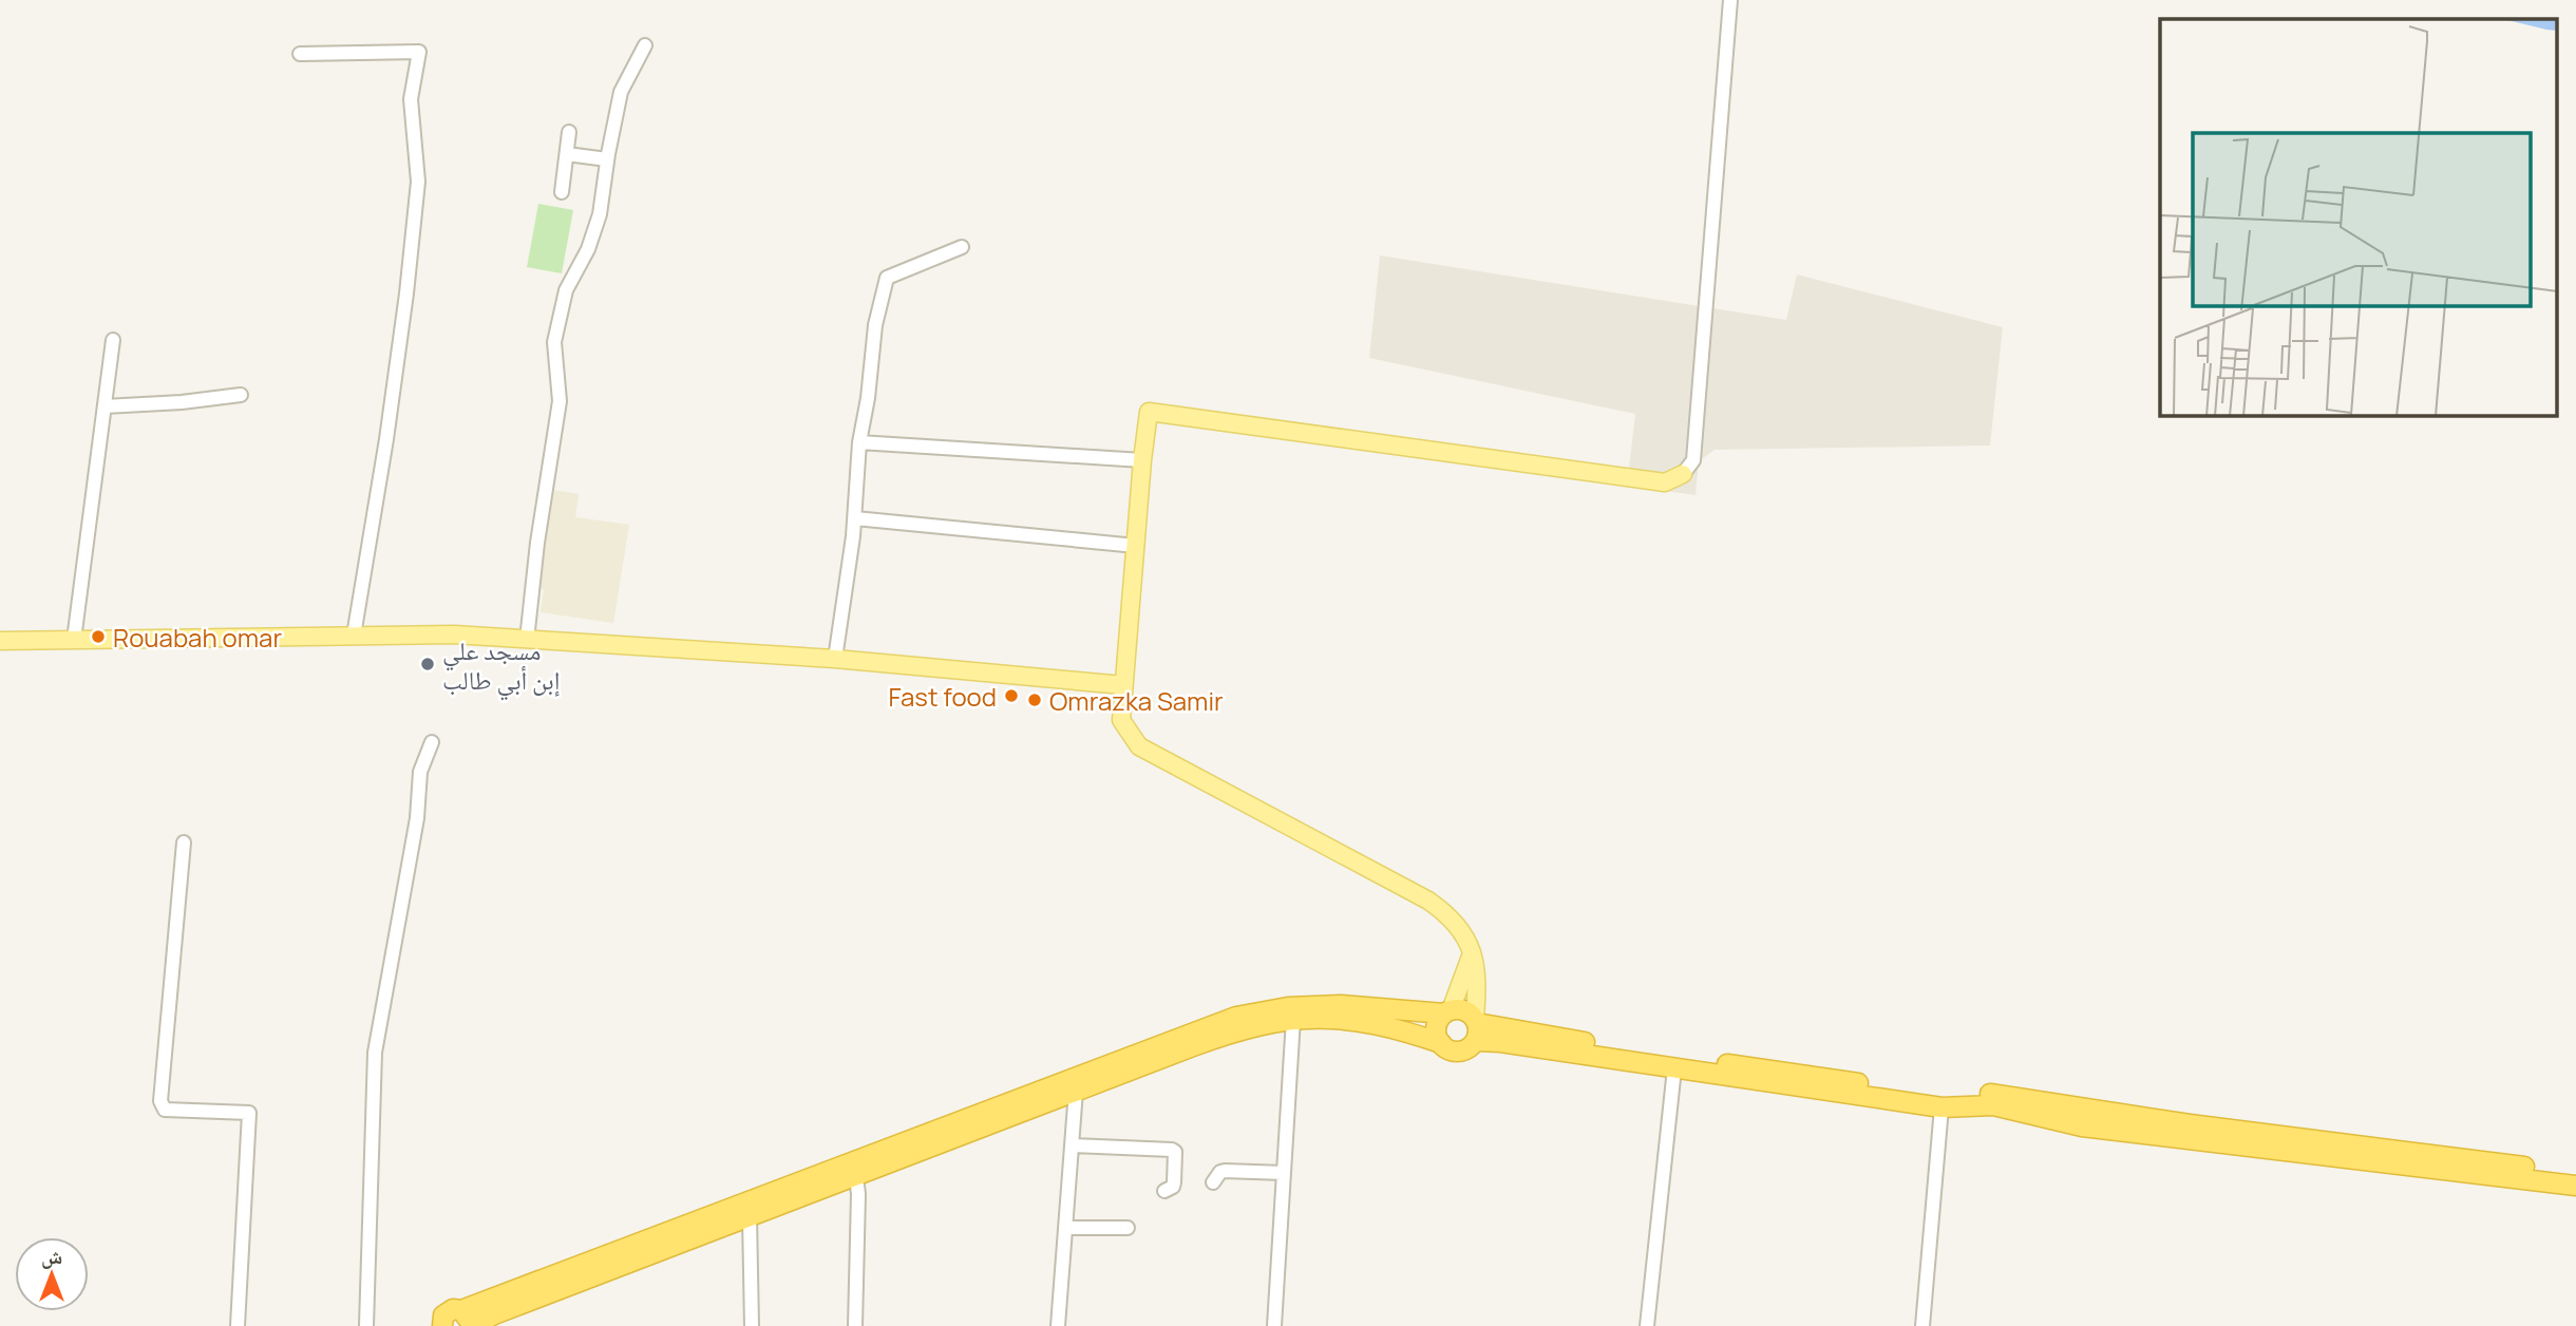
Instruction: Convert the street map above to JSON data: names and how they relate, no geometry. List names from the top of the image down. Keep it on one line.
{"places":["Rouabah omar","مسجد علي إبن أبي طالب","Fast food","Omrazka Samir"],"north":"top"}
